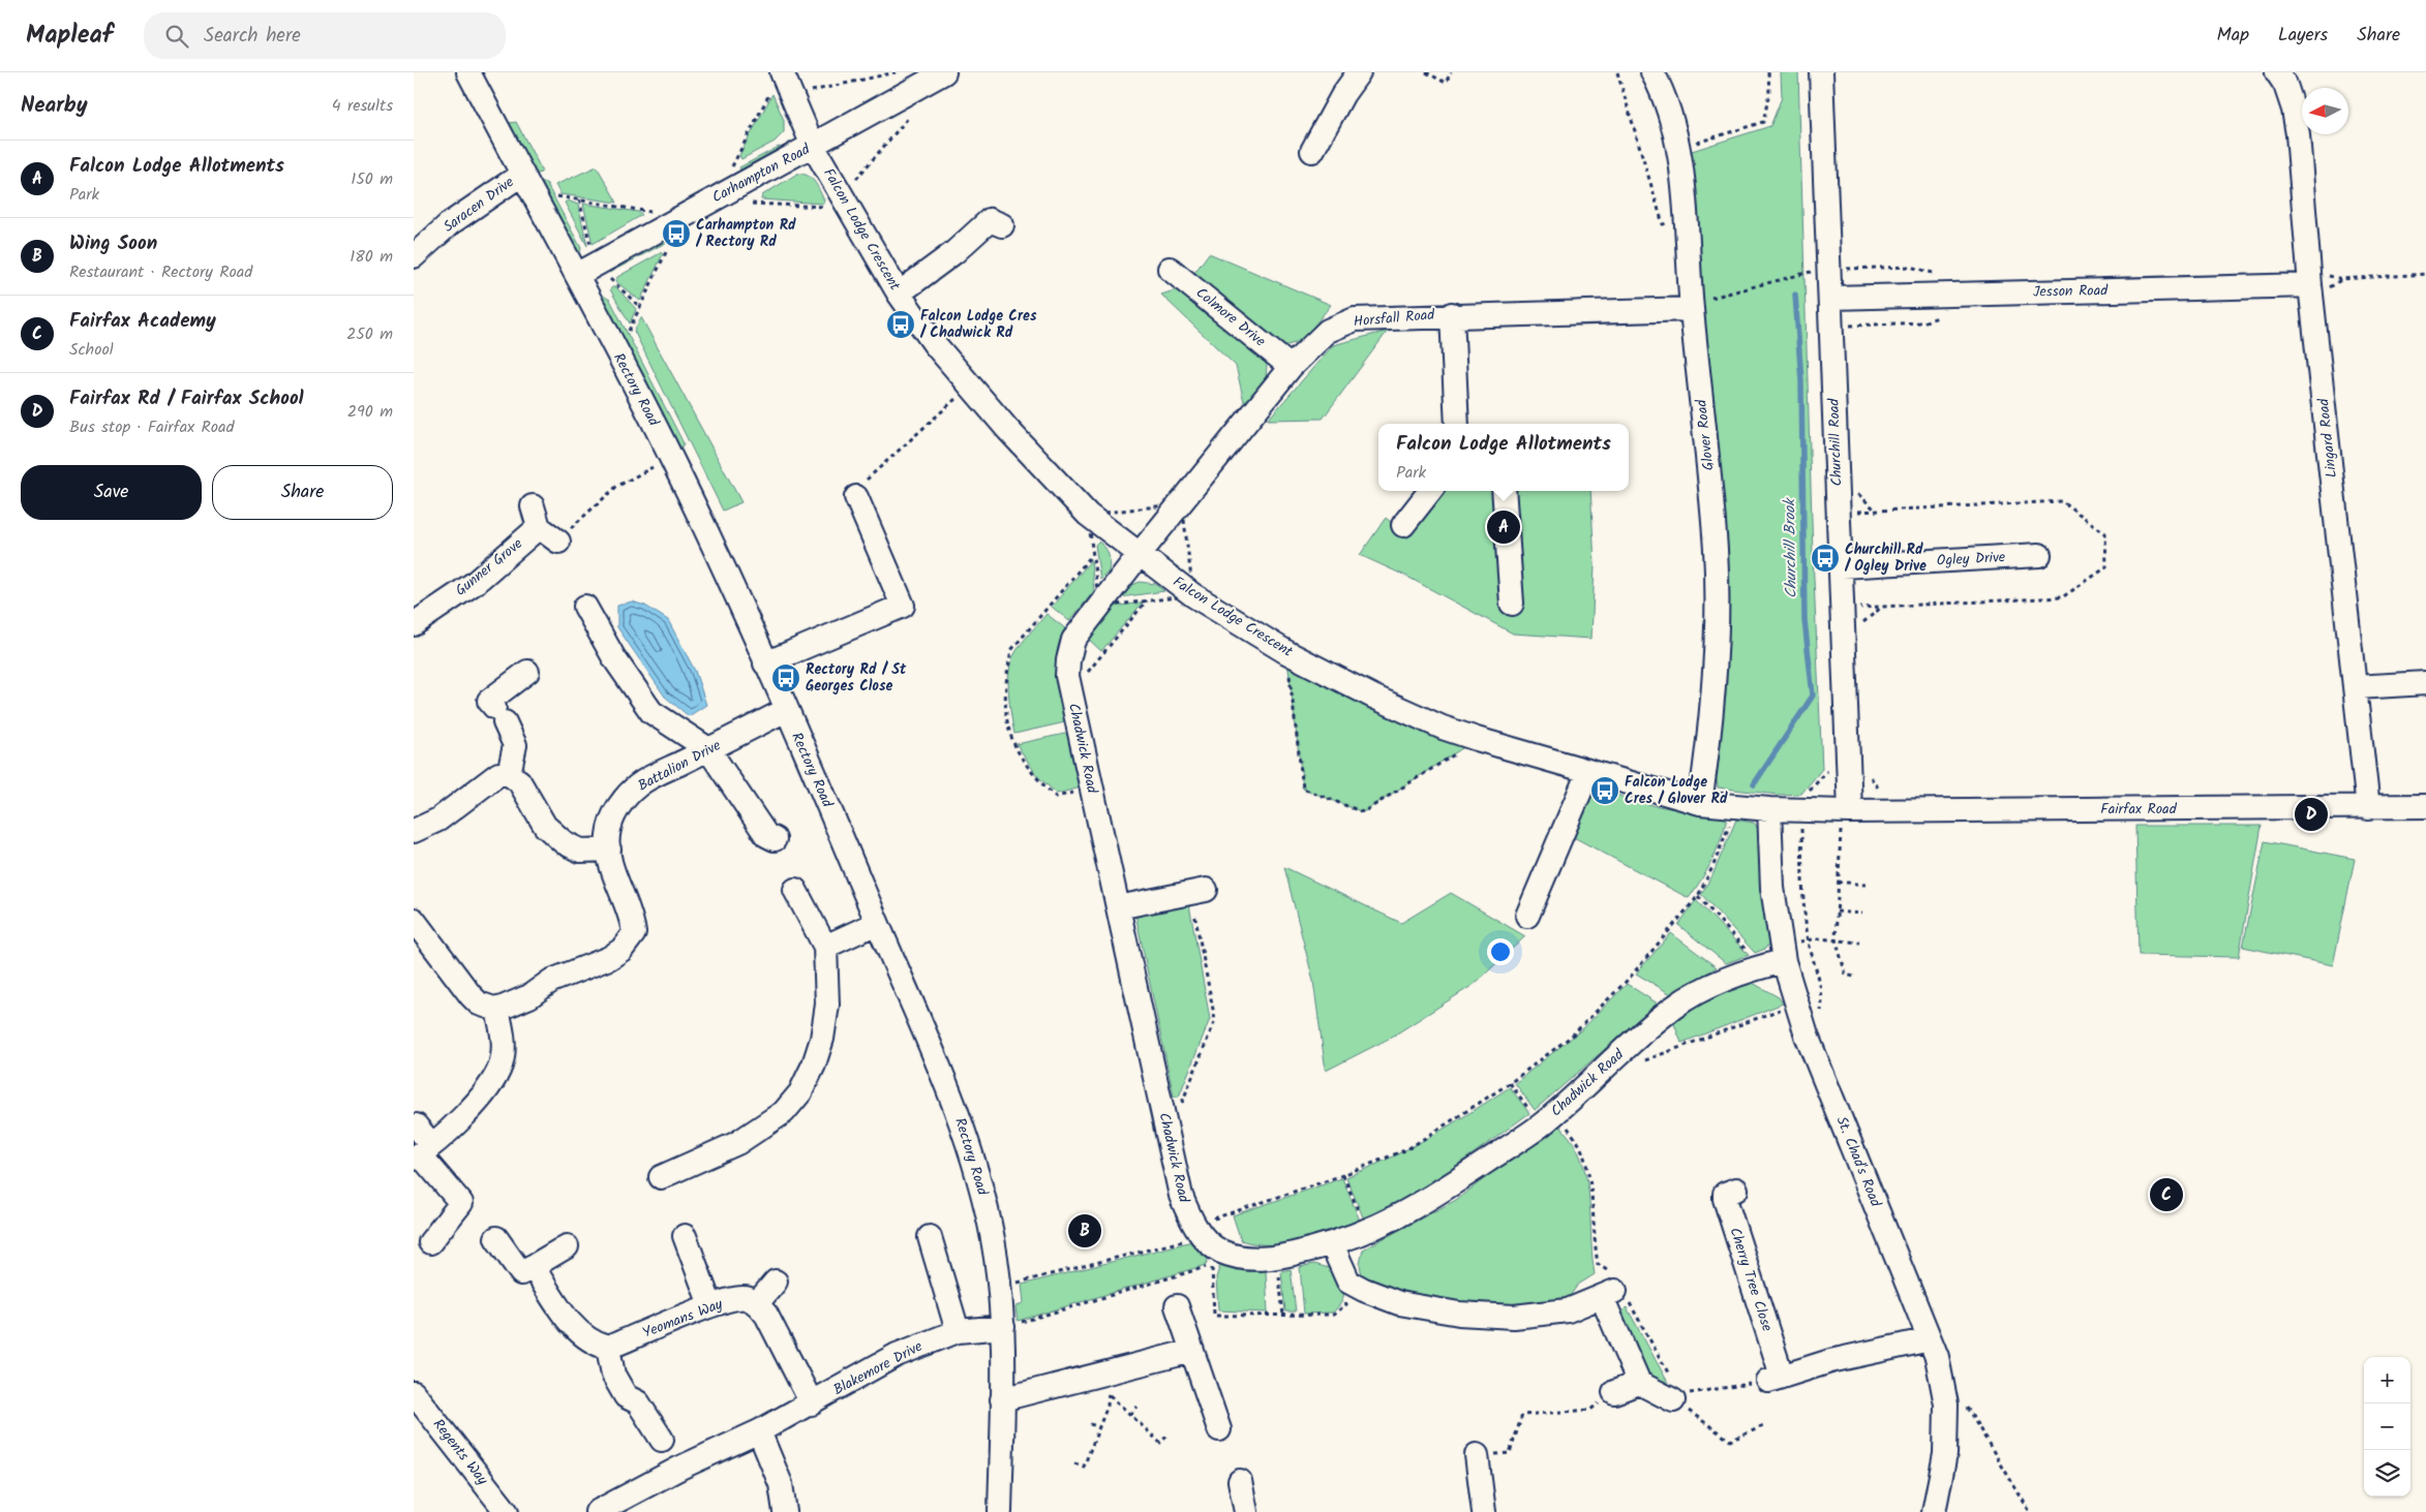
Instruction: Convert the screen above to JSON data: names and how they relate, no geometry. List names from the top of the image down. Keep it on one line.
{"streets":{"street":["Carhampton Road","Saracen Drive","Falcon Lodge Crescent","Jesson Road","Colmore Drive","Horsfall Road","Rectory Road","Glover Road","Lingard Road","Churchill Road","Ogley Drive","Gunner Grove","Chadwick Road","Battalion Drive","Fairfax Road","St. Chad's Road","Cherry Tree Close","Yeomans Way","Blakemore Drive","Regents Way"]},"crossings":[["Carhampton Road","Falcon Lodge Crescent"],["Carhampton Road","Rectory Road"],["Saracen Drive","Rectory Road"],["Falcon Lodge Crescent","Horsfall Road"],["Falcon Lodge Crescent","Glover Road"],["Falcon Lodge Crescent","Churchill Road"],["Falcon Lodge Crescent","Chadwick Road"],["Falcon Lodge Crescent","Fairfax Road"],["Falcon Lodge Crescent","St. Chad's Road"],["Jesson Road","Lingard Road"],["Jesson Road","Churchill Road"],["Colmore Drive","Horsfall Road"],["Horsfall Road","Glover Road"],["Horsfall Road","Chadwick Road"],["Rectory Road","Battalion Drive"],["Rectory Road","Blakemore Drive"],["Lingard Road","Fairfax Road"],["Churchill Road","Ogley Drive"],["Churchill Road","Fairfax Road"],["Chadwick Road","St. Chad's Road"]],"water":["Churchill Brook"],"places":{"bus stop":["Carhampton Rd / Rectory Rd","Falcon Lodge Cres / Chadwick Rd","Churchill Rd / Ogley Drive","Rectory Rd / St Georges Close","Falcon Lodge Cres / Glover Rd"]},"north":"left","page":{"header":"Mapleaf","search":"Search here","nav":["Map","Layers","Share"],"heading":["Nearby","4 results"],"list":[{"mark":"A","name":"Falcon Lodge Allotments","note":"Park","value":"150 m"},{"mark":"B","name":"Wing Soon","note":"Restaurant · Rectory Road","value":"180 m"},{"mark":"C","name":"Fairfax Academy","note":"School","value":"250 m"},{"mark":"D","name":"Fairfax Rd / Fairfax School","note":"Bus stop · Fairfax Road","value":"290 m"}],"popup":["Falcon Lodge Allotments","Park"],"buttons":["Save","Share"],"pins":["A","D","C","B"],"map_buttons":["+","−"]}}
